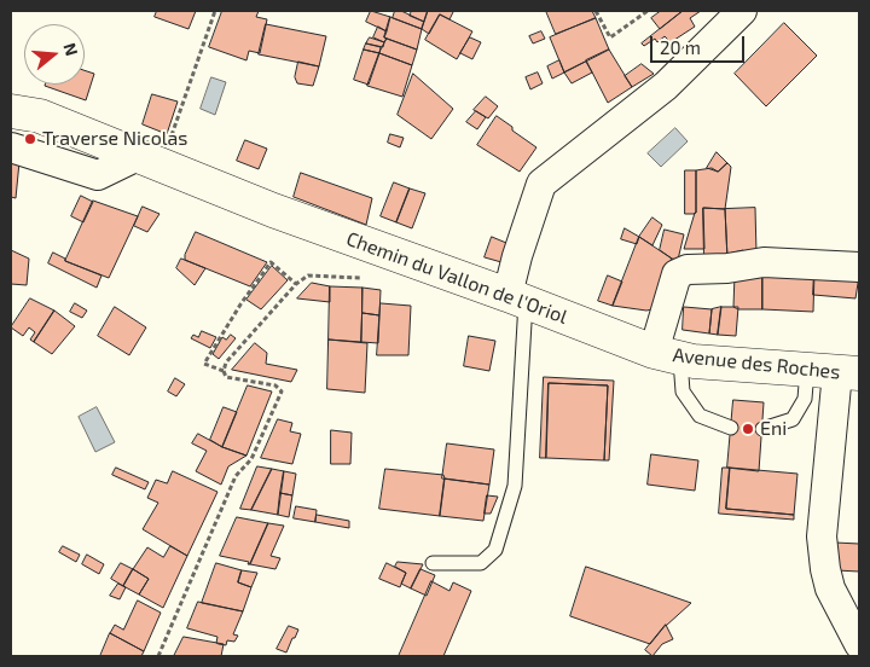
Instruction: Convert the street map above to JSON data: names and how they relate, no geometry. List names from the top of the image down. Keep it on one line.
{"streets":{"street":["Chemin du Vallon de l'Oriol","Avenue des Roches"]},"crossings":[["Chemin du Vallon de l'Oriol","Avenue des Roches"]],"places":["Traverse Nicolas","Eni"],"scale_bar":"20 m","north":"right"}
